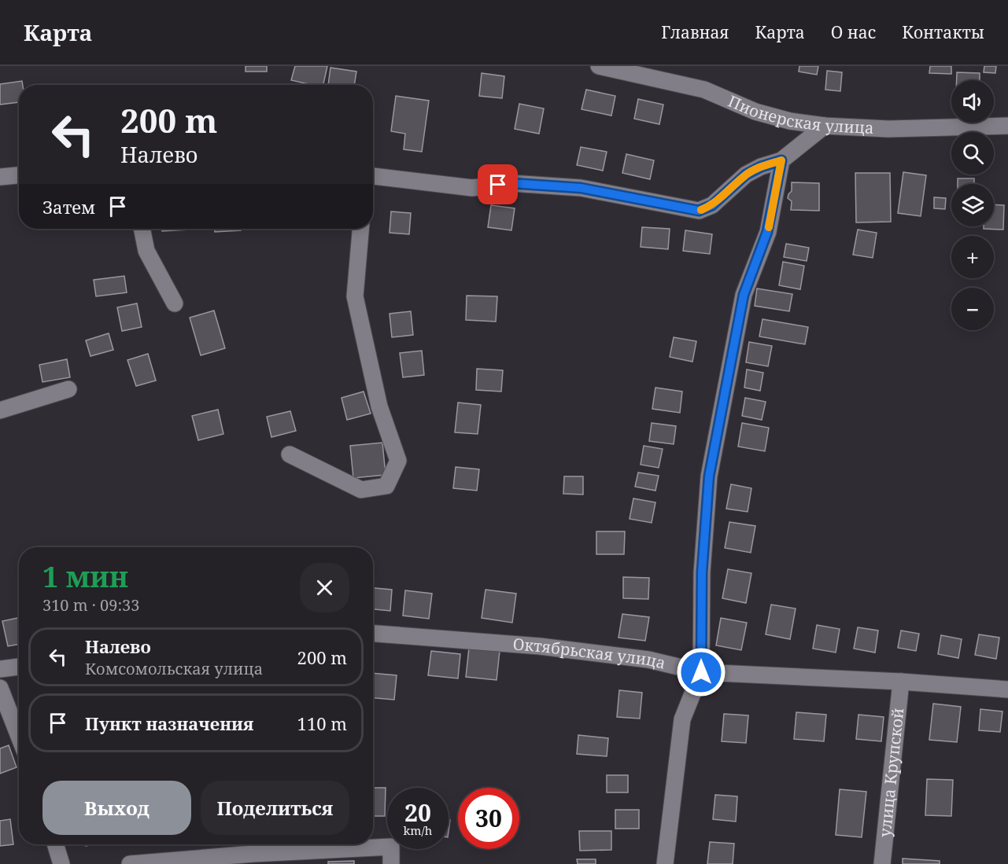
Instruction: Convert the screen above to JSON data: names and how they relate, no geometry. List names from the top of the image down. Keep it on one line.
{"streets":{"street":["Пионерская улица","Октябрьская улица","улица Крупской"]},"crossings":[["Октябрьская улица","улица Крупской"]],"page":{"header":"Карта","nav":["Главная","Карта","О нас","Контакты"],"map_buttons":["+","−"],"turn":["200 m","Налево"],"then":"Затем","heading":["1 мин","310 m · 09:33"],"list":[{"name":"Налево","note":"Комсомольская улица","value":"200 m"},{"name":"Пункт назначения","value":"110 m"}],"buttons":["Выход","Поделиться"],"speed":"20 km/h","limit":"30"}}
